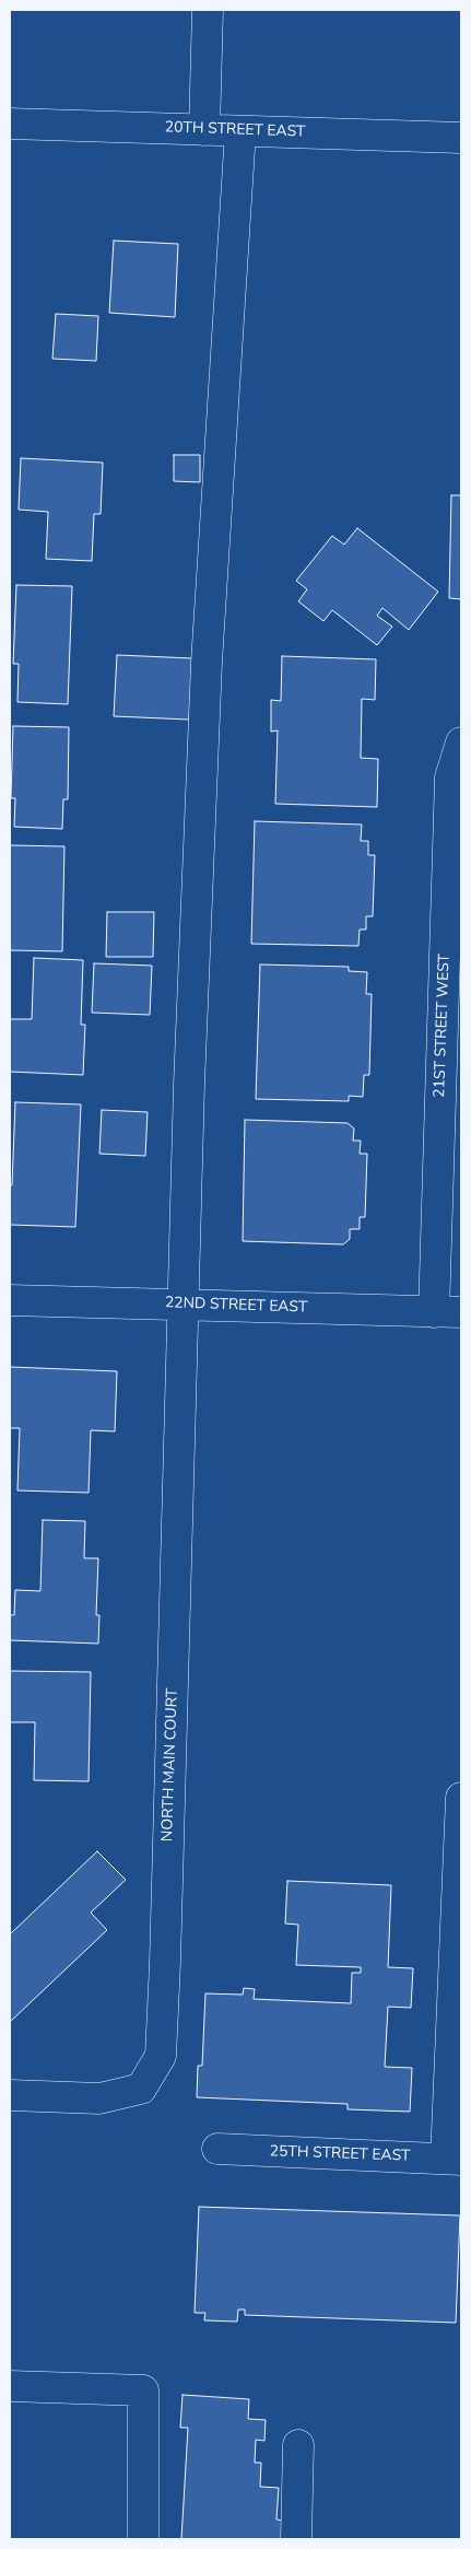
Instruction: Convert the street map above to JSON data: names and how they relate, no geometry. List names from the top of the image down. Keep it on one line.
{"streets":{"street":["20TH STREET EAST","21ST STREET WEST","22ND STREET EAST","NORTH MAIN COURT","25TH STREET EAST"]},"crossings":[["20TH STREET EAST","NORTH MAIN COURT"],["21ST STREET WEST","22ND STREET EAST"],["22ND STREET EAST","NORTH MAIN COURT"]]}
